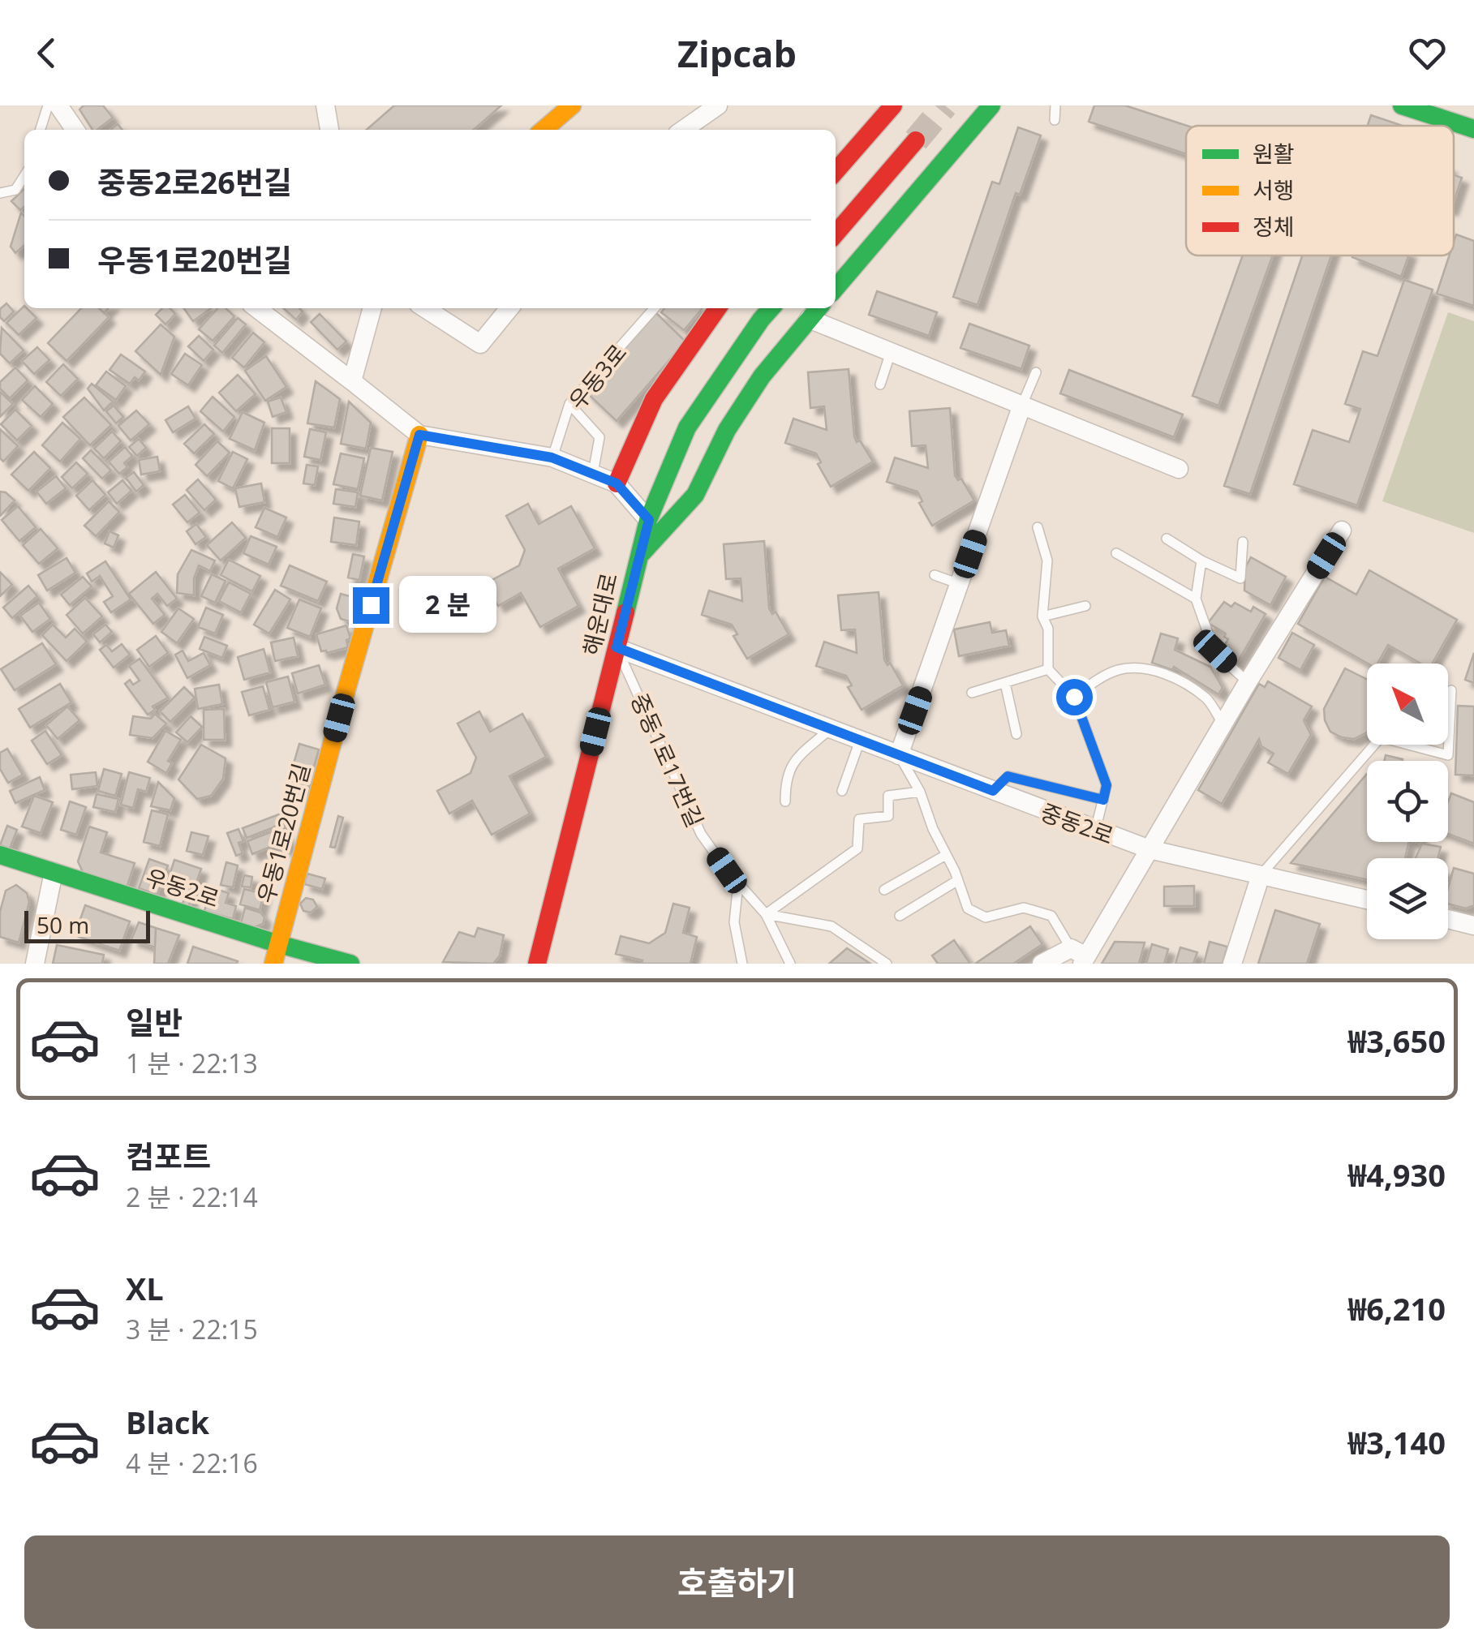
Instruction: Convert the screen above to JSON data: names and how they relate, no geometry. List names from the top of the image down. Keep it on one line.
{"streets":{"street":["해운대로","중동2로","우동1로20번길","우동2로"],"lane":["우동3로","중동1로17번길"]},"crossings":[["해운대로","중동1로17번길"],["해운대로","중동2로"],["중동1로17번길","중동2로"],["우동1로20번길","우동2로"]],"legend":["원활","서행","정체"],"scale_bar":"50 m","north":"top left","page":{"header":"Zipcab","banner":["중동2로26번길","우동1로20번길"],"bubble":"2 분","scale":"50 m","list":[{"name":"일반","note":"1 분 · 22:13","value":"₩3,650"},{"name":"컴포트","note":"2 분 · 22:14","value":"₩4,930"},{"name":"XL","note":"3 분 · 22:15","value":"₩6,210"},{"name":"Black","note":"4 분 · 22:16","value":"₩3,140"}],"buttons":"호출하기"}}
